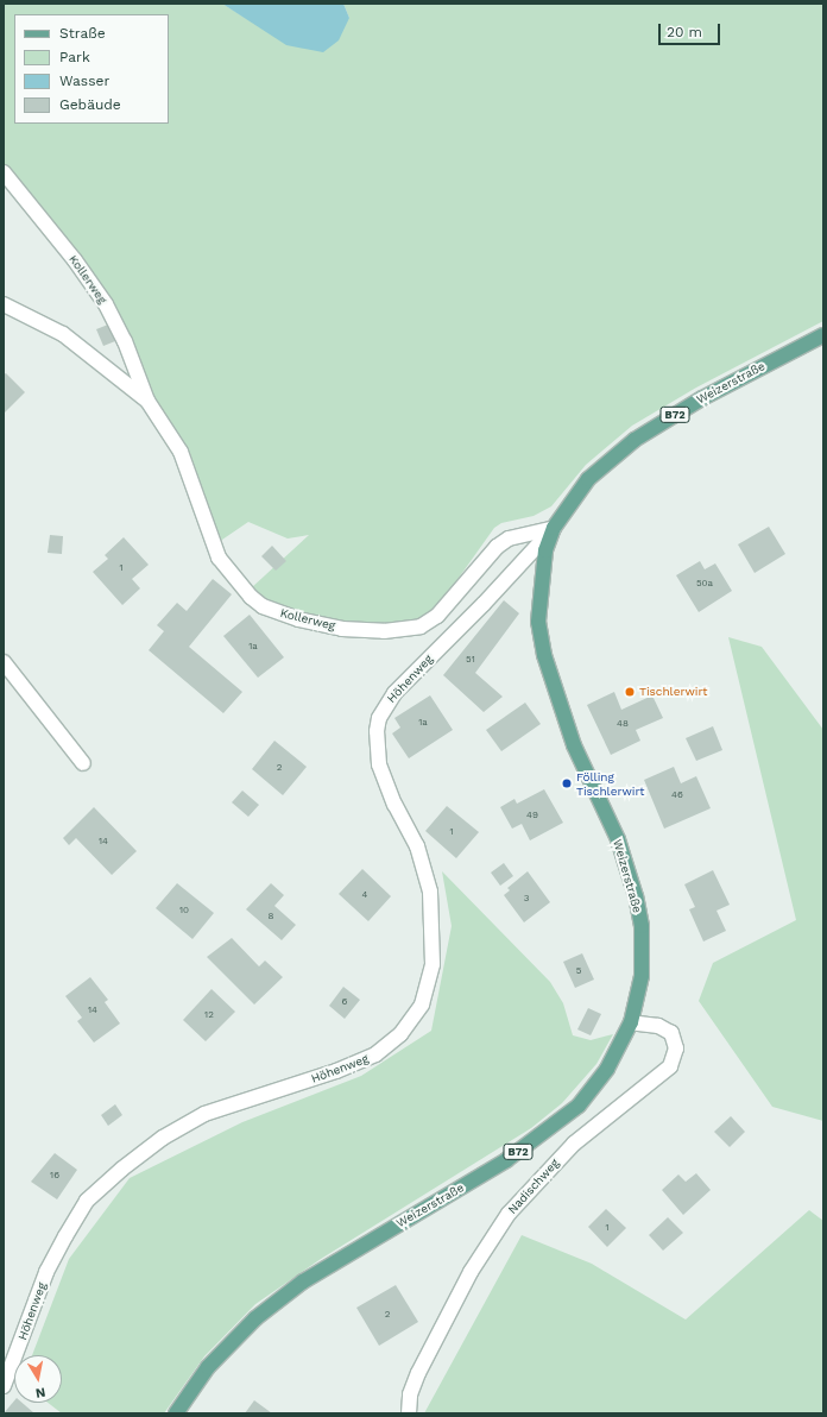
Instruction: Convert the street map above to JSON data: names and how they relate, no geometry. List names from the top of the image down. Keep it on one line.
{"streets":{"main road":["Weizerstraße","B72"],"street":["Kollerweg","Höhenweg","Nadischweg"]},"crossings":[["Kollerweg","Weizerstraße"],["Kollerweg","Höhenweg"],["Weizerstraße","Höhenweg"],["Weizerstraße","Nadischweg"]],"places":["Tischlerwirt","Fölling Tischlerwirt"],"house_numbers":["1","50a","1a","51","1a","48","2","46","49","1","14","4","3","10","8","5","6","14","12","16","1","2"],"legend":["Straße","Park","Wasser","Gebäude"],"scale_bar":"20 m","north":"bottom"}
